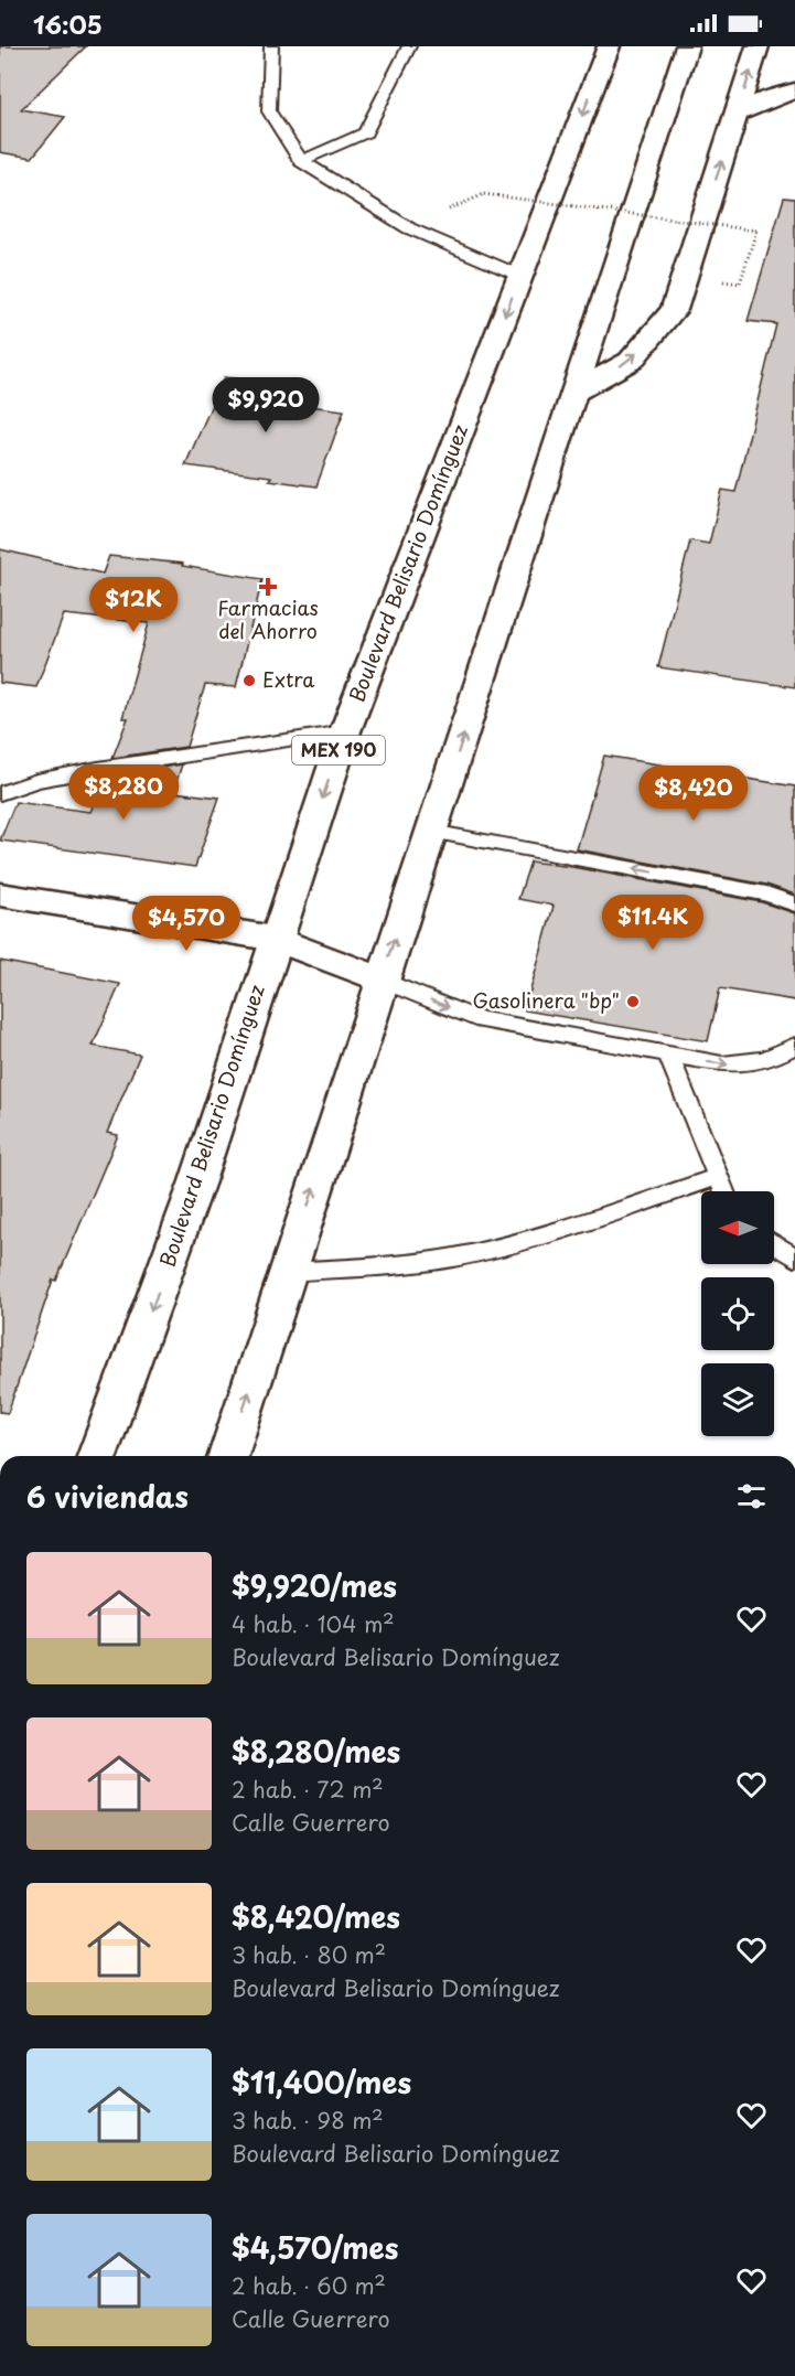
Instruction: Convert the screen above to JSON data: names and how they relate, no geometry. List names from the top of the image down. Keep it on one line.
{"streets":{"main road":["Boulevard Belisario Domínguez","MEX 190"]},"places":{"health":["Farmacias del Ahorro"],"other":["Extra","Gasolinera \"bp\""]},"north":"left","page":{"status":"16:05","price":["$9,920","$12K","$8,280","$8,420","$11.4K","$4,570"],"heading":"6 viviendas","list":[{"name":"$9,920/mes","note":"4 hab. · 104 m² · Boulevard Belisario Domínguez"},{"name":"$8,280/mes","note":"2 hab. · 72 m² · Calle Guerrero"},{"name":"$8,420/mes","note":"3 hab. · 80 m² · Boulevard Belisario Domínguez"},{"name":"$11,400/mes","note":"3 hab. · 98 m² · Boulevard Belisario Domínguez"},{"name":"$4,570/mes","note":"2 hab. · 60 m² · Calle Guerrero"}]}}
